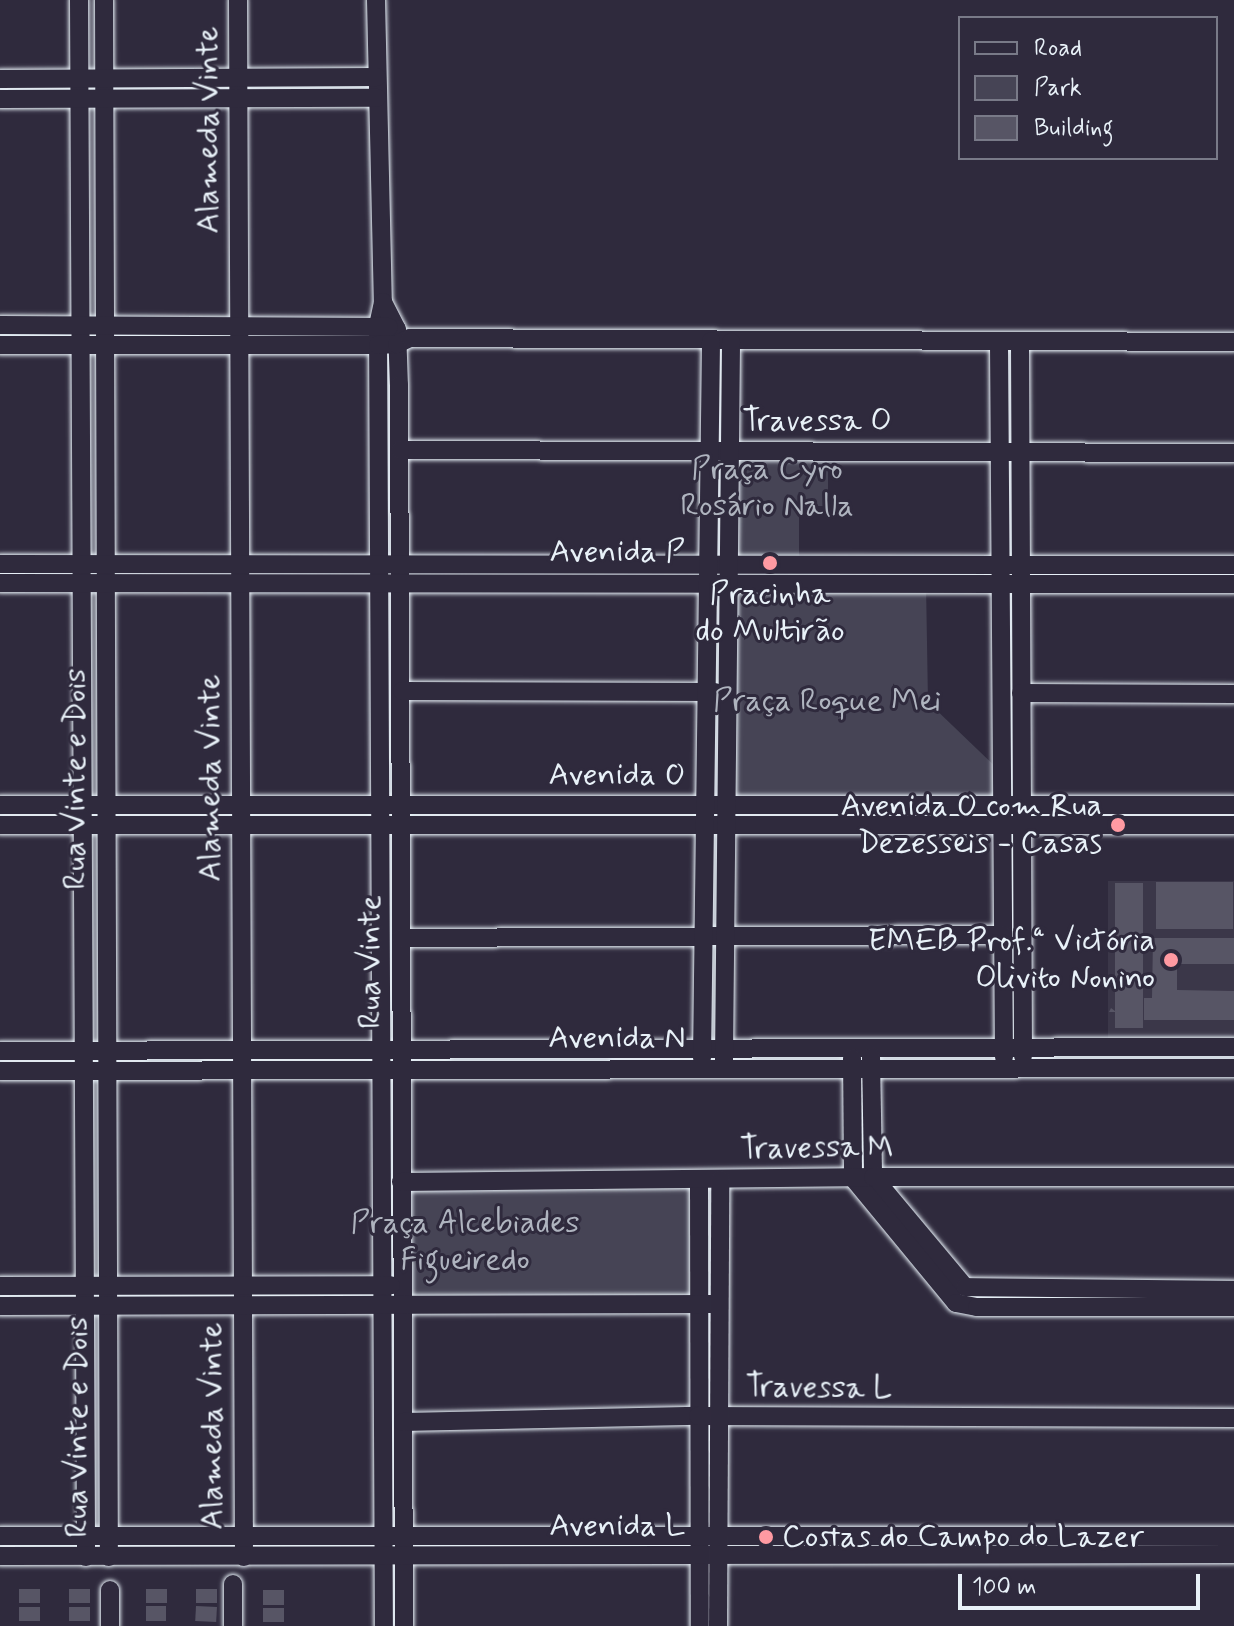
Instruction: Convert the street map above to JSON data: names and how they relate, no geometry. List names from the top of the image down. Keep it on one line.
{"streets":{"street":["Alameda Vinte","Travessa O","Avenida P","Avenida O","Rua Vinte e Dois","Rua Vinte","Avenida N","Travessa M","Travessa L","Avenida L"]},"crossings":[["Alameda Vinte","Avenida P"],["Alameda Vinte","Avenida O"],["Alameda Vinte","Avenida N"],["Alameda Vinte","Avenida L"],["Travessa O","Rua Vinte"],["Avenida P","Rua Vinte e Dois"],["Avenida P","Rua Vinte"],["Avenida O","Rua Vinte e Dois"],["Avenida O","Rua Vinte"],["Rua Vinte e Dois","Avenida N"],["Rua Vinte e Dois","Avenida L"],["Rua Vinte","Avenida N"],["Rua Vinte","Travessa M"],["Rua Vinte","Travessa L"],["Rua Vinte","Avenida L"]],"parks":["Praça Cyro Rosário Nalla","Praça Roque Mei","Praça Alcebiades Figueiredo"],"places":["Pracinha do Multirão","Avenida O com Rua Dezesseis - Casas","EMEB Prof.ª Victória Olivito Nonino","Costas do Campo do Lazer"],"legend":["Road","Park","Building"],"scale_bar":"100 m"}
